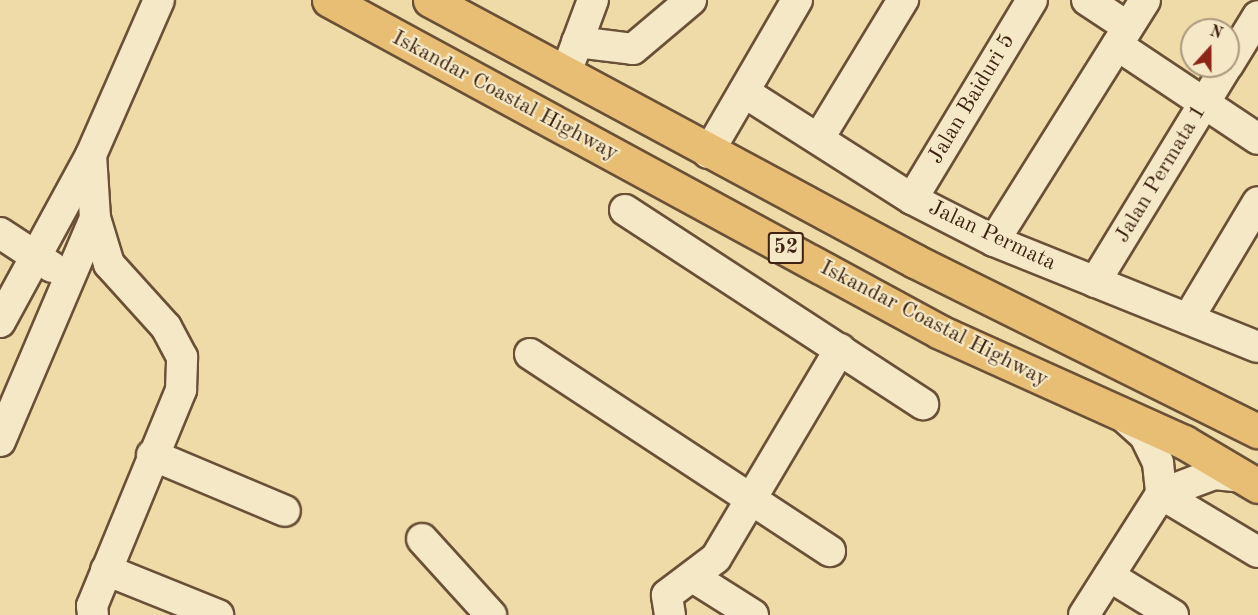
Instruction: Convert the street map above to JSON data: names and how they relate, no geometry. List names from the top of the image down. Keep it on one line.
{"streets":{"highway":["Iskandar Coastal Highway","52"],"street":["Jalan Baiduri 5","Jalan Permata 1","Jalan Permata"]},"crossings":[["Jalan Baiduri 5","Jalan Permata"],["Jalan Permata 1","Jalan Permata"]],"north":"top"}
